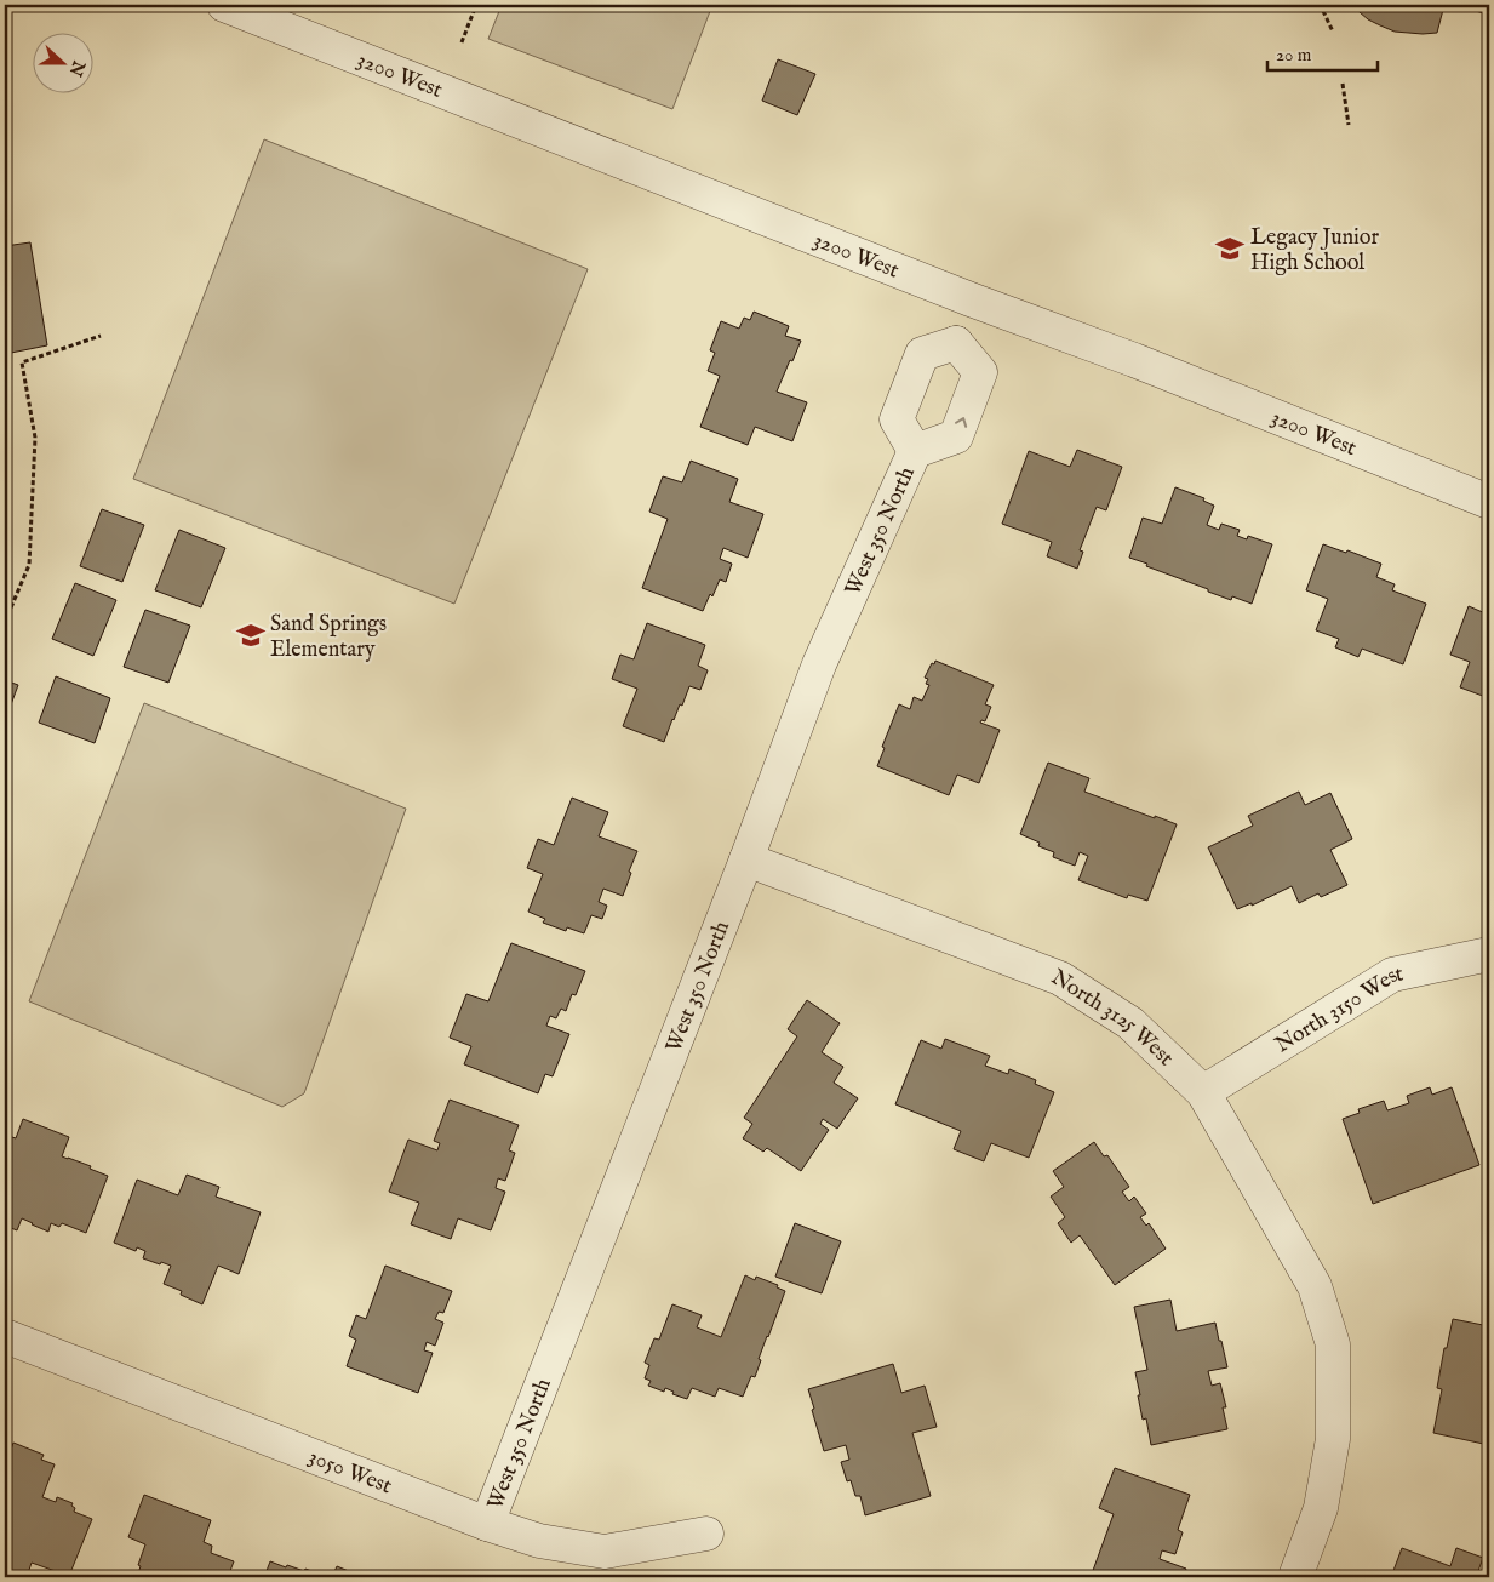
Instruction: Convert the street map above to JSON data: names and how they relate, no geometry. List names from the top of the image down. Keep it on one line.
{"streets":{"street":["3200 West","West 350 North","North 3150 West","North 3125 West","3050 West"]},"crossings":[["West 350 North","North 3125 West"],["West 350 North","3050 West"],["North 3150 West","North 3125 West"]],"places":{"school or university":["Legacy Junior High School","Sand Springs Elementary"]},"scale_bar":"20 m","north":"right"}
